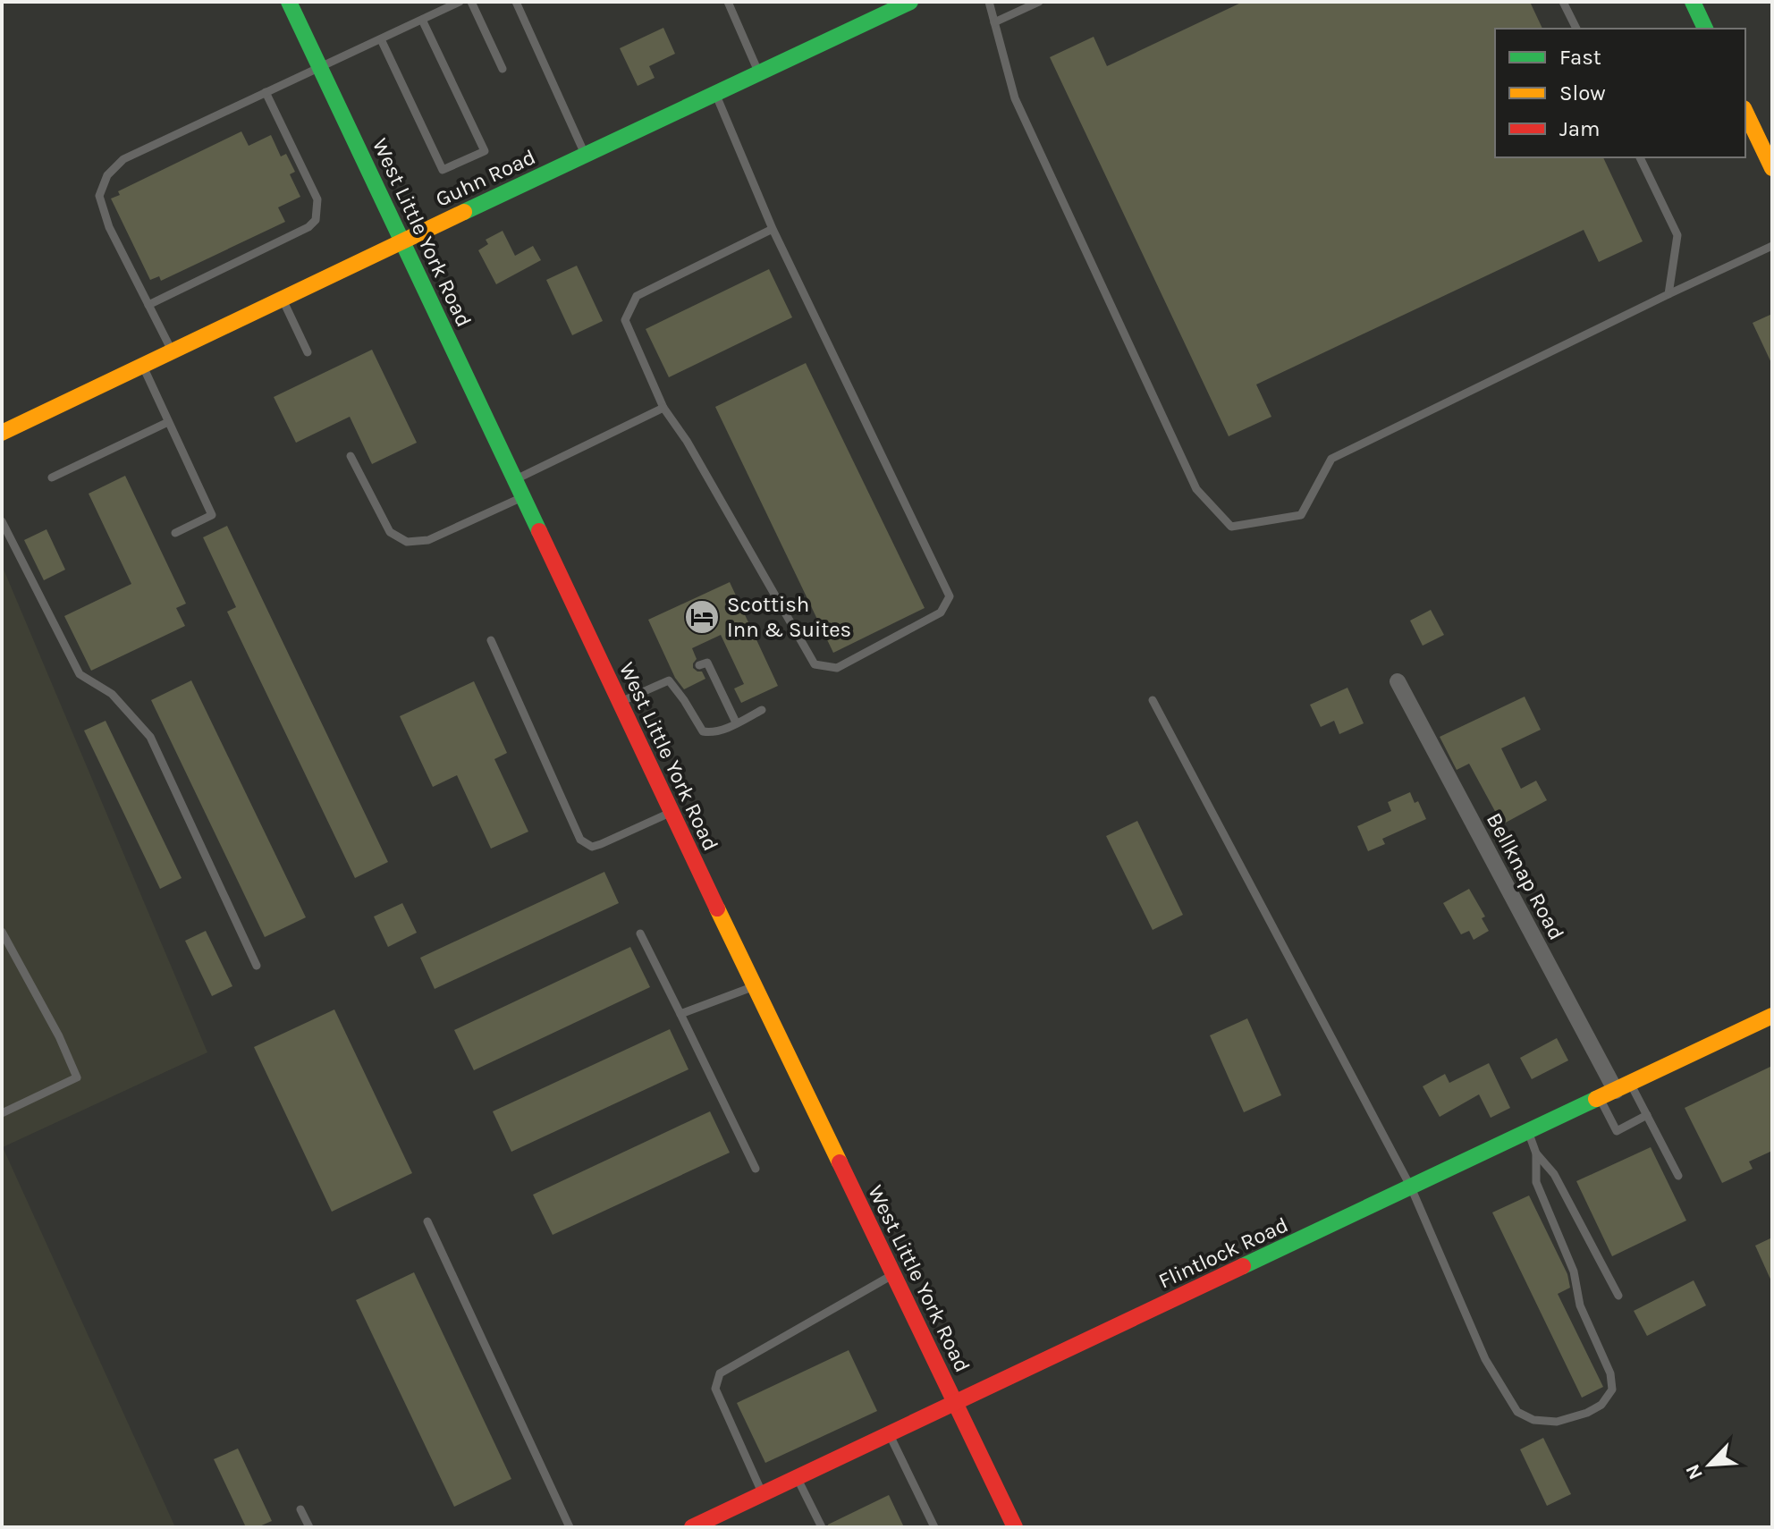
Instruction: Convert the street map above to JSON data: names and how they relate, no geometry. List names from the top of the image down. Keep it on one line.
{"streets":{"street":["Guhn Road","West Little York Road","Bellknap Road","Flintlock Road"]},"crossings":[["Guhn Road","West Little York Road"],["West Little York Road","Flintlock Road"],["Bellknap Road","Flintlock Road"]],"places":{"hotel":["Scottish Inn & Suites"]},"legend":["Fast","Slow","Jam"],"north":"bottom left"}
